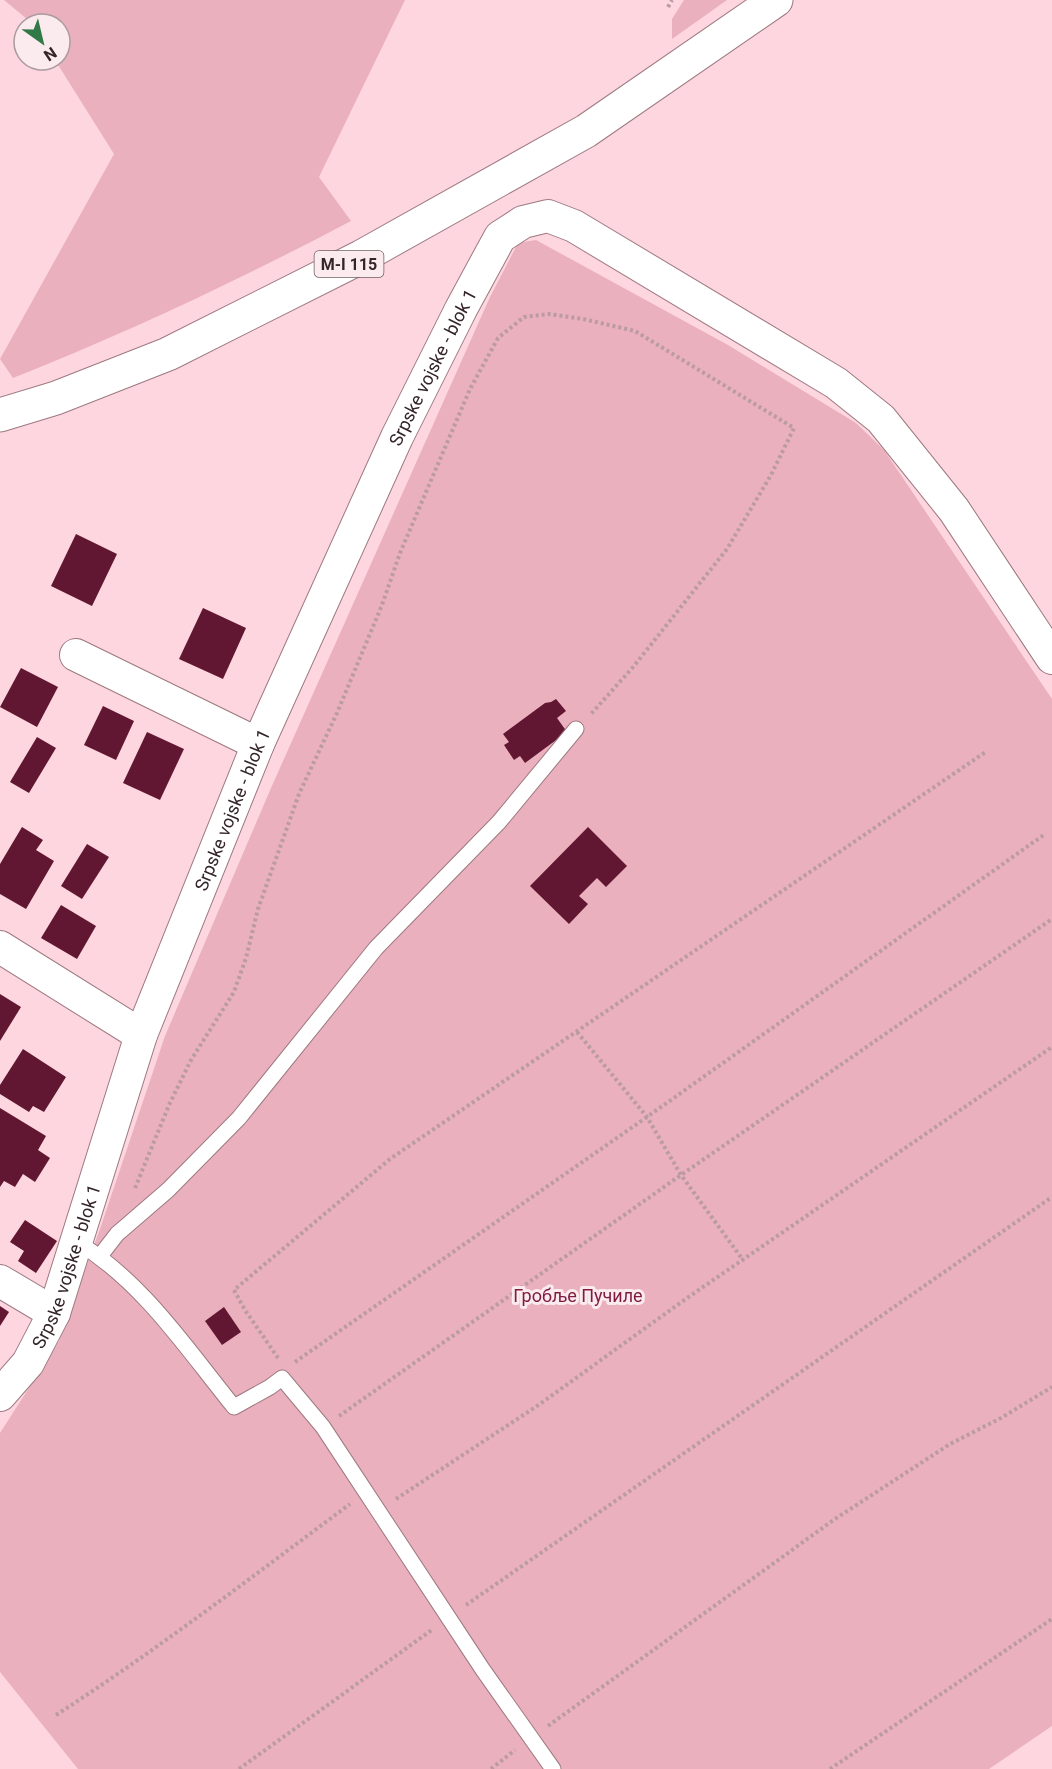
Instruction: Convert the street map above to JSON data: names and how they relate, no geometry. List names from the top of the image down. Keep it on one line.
{"streets":{"main road":["M-I 115"],"street":["Srpske vojske - blok 1"]},"parks":["Гробље Пучиле"],"north":"bottom right"}
